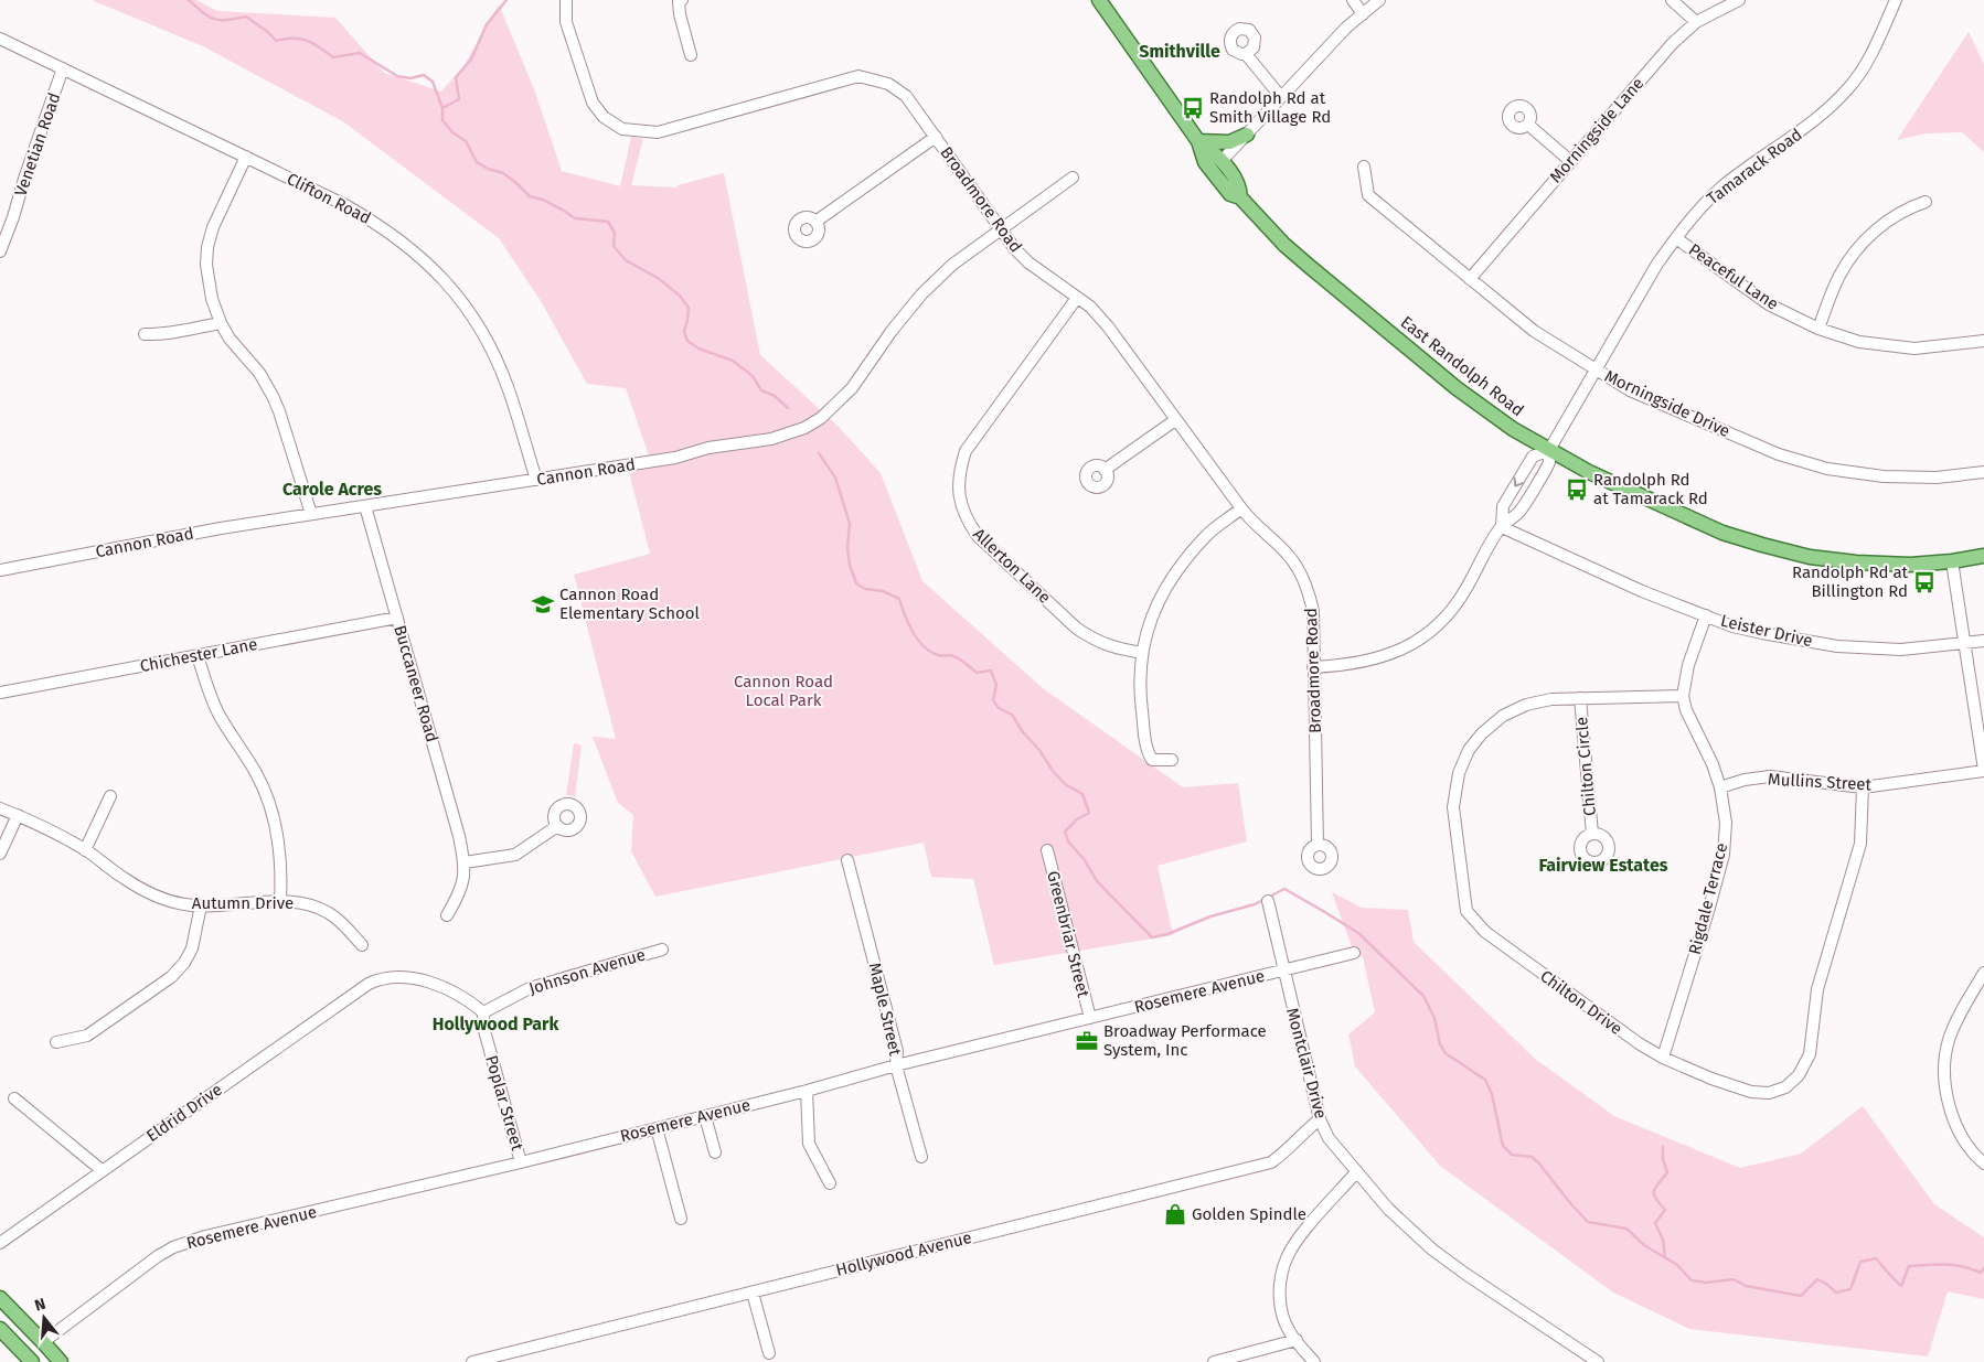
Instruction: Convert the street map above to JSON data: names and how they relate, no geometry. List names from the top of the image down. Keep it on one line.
{"streets":{"main road":["East Randolph Road"],"street":["Morningside Lane","Venetian Road","Tamarack Road","Clifton Road","Broadmore Road","Peaceful Lane","Morningside Drive","Cannon Road","Allerton Lane","Leister Drive","Chichester Lane","Buccaneer Road","Chilton Circle","Mullins Street","Rigdale Terrace","Autumn Drive","Greenbriar Street","Johnson Avenue","Rosemere Avenue","Chilton Drive","Maple Street","Montclair Drive","Poplar Street","Eldrid Drive","Hollywood Avenue"]},"crossings":[["Morningside Lane","Morningside Drive"],["Venetian Road","Clifton Road"],["Tamarack Road","Broadmore Road"],["Tamarack Road","Peaceful Lane"],["Tamarack Road","East Randolph Road"],["Tamarack Road","Morningside Drive"],["Tamarack Road","Leister Drive"],["Clifton Road","Cannon Road"],["Broadmore Road","Cannon Road"],["Broadmore Road","Allerton Lane"],["Cannon Road","Buccaneer Road"],["Leister Drive","Rigdale Terrace"],["Chichester Lane","Buccaneer Road"],["Chilton Circle","Chilton Drive"],["Mullins Street","Rigdale Terrace"],["Mullins Street","Chilton Drive"],["Rigdale Terrace","Chilton Drive"],["Greenbriar Street","Rosemere Avenue"],["Johnson Avenue","Poplar Street"],["Johnson Avenue","Eldrid Drive"],["Rosemere Avenue","Maple Street"],["Rosemere Avenue","Montclair Drive"],["Rosemere Avenue","Poplar Street"],["Montclair Drive","Hollywood Avenue"],["Poplar Street","Eldrid Drive"]],"districts":["Smithville","Carole Acres","Fairview Estates","Hollywood Park"],"parks":["Cannon Road Local Park"],"places":{"bus stop":["Randolph Rd at Smith Village Rd","Randolph Rd at Tamarack Rd","Randolph Rd at Billington Rd"],"school or university":["Cannon Road Elementary School"],"office":["Broadway Performace System, Inc"],"shop":["Golden Spindle"]},"north":"top"}
